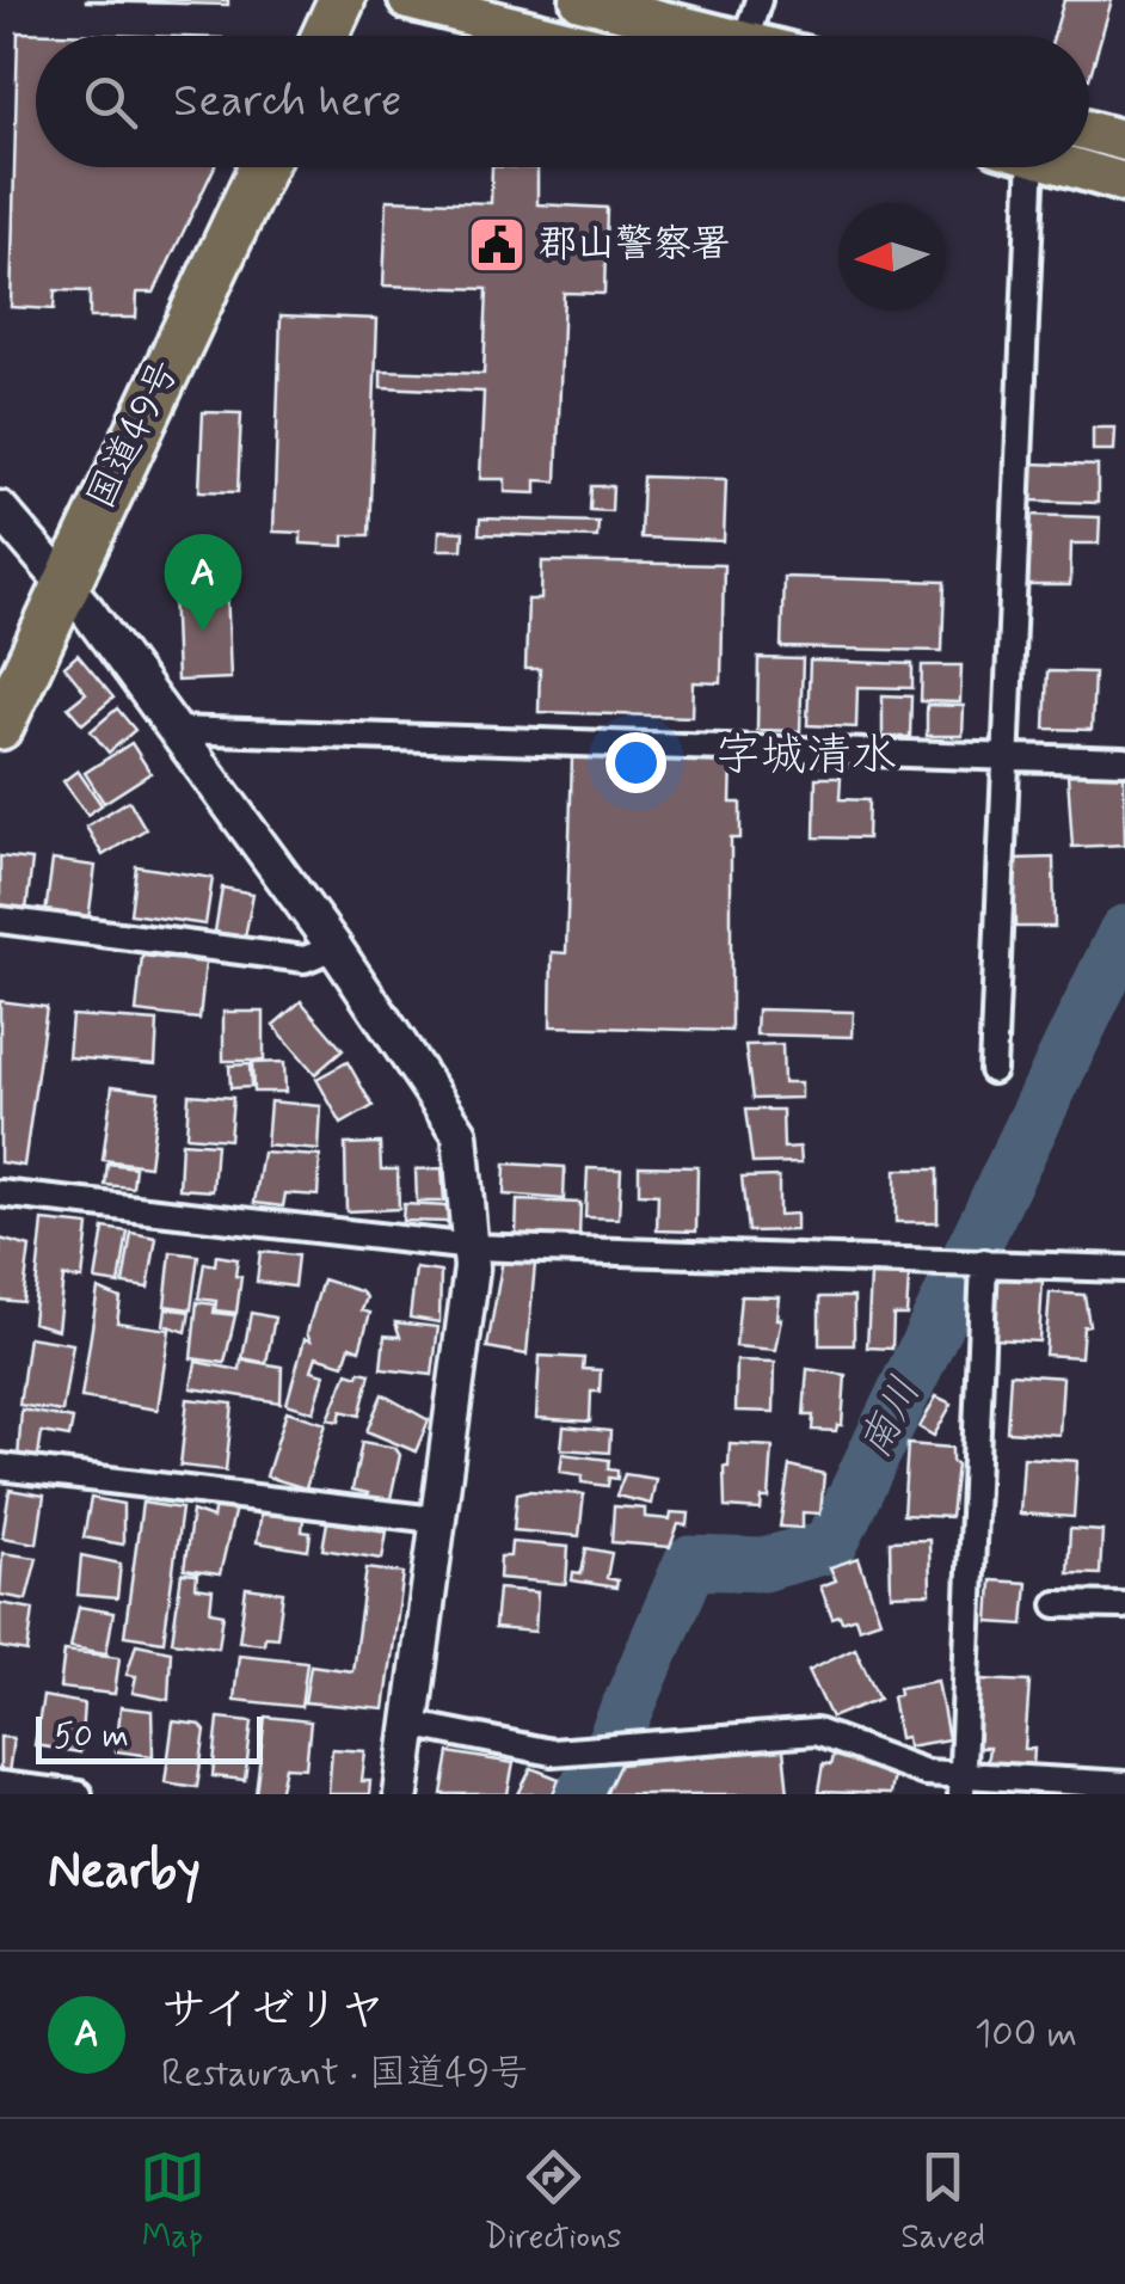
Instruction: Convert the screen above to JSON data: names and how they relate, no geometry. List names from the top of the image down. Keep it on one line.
{"streets":{"highway":["国道49号"]},"districts":["字城清水"],"water":["南川"],"places":{"public building":["郡山警察署"]},"scale_bar":"50 m","north":"left","page":{"search":"Search here","pins":"A","scale":"50 m","heading":"Nearby","list":[{"mark":"A","name":"サイゼリヤ","note":"Restaurant · 国道49号","value":"100 m"}],"nav":["Map","Directions","Saved"]}}
